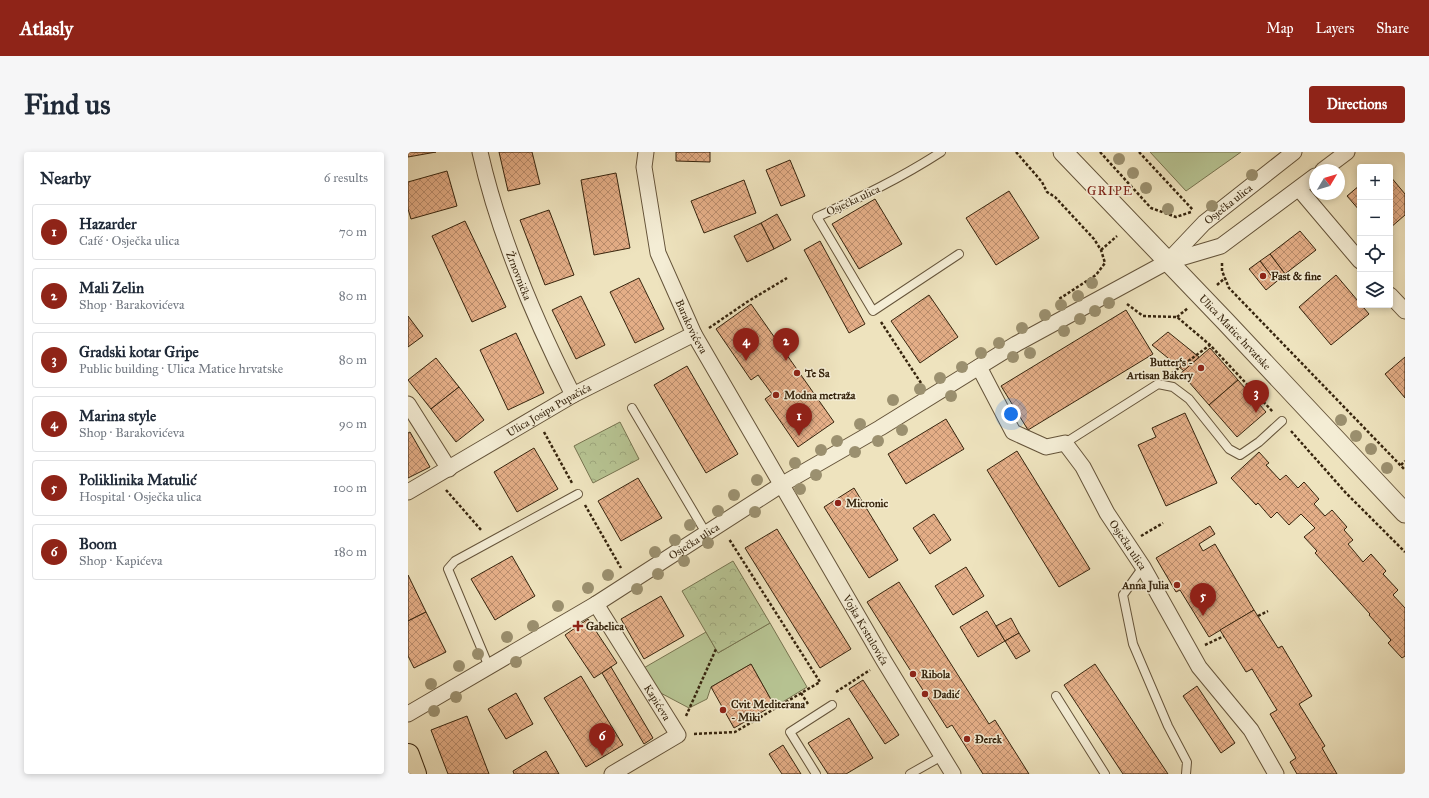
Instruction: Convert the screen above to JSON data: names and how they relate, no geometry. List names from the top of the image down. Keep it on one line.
{"streets":{"street":["Osječka ulica","Žrnovnička","Barakovićeva","Ulica Matice hrvatske","Ulica Josipa Pupačića","Vojka Krstulovića","Kapićeva"]},"crossings":[["Osječka ulica","Barakovićeva"],["Osječka ulica","Ulica Matice hrvatske"],["Osječka ulica","Vojka Krstulovića"],["Osječka ulica","Kapićeva"],["Žrnovnička","Ulica Josipa Pupačića"],["Barakovićeva","Ulica Josipa Pupačića"],["Barakovićeva","Vojka Krstulovića"]],"districts":["GRIPE"],"places":{"other":["Fast & fine","Butter‘s - Artisan Bakery","Te Sa","Modna metraža","Micronic","Anna Julia","Ribola","Dadić","Cvit Mediterana - Miki","Đerek"],"health":["Gabelica"]},"north":"top right","page":{"header":"Atlasly","nav":["Map","Layers","Share"],"buttons":"Directions","title":"Find us","heading":["Nearby","6 results"],"map_buttons":["+","−"],"list":[{"mark":"1","name":"Hazarder","note":"Café · Osječka ulica","value":"70 m"},{"mark":"2","name":"Mali Zelin","note":"Shop · Barakovićeva","value":"80 m"},{"mark":"3","name":"Gradski kotar Gripe","note":"Public building · Ulica Matice hrvatske","value":"80 m"},{"mark":"4","name":"Marina style","note":"Shop · Barakovićeva","value":"90 m"},{"mark":"5","name":"Poliklinika Matulić","note":"Hospital · Osječka ulica","value":"100 m"},{"mark":"6","name":"Boom","note":"Shop · Kapićeva","value":"180 m"}],"pins":["2","4","3","1","5","6"]}}
